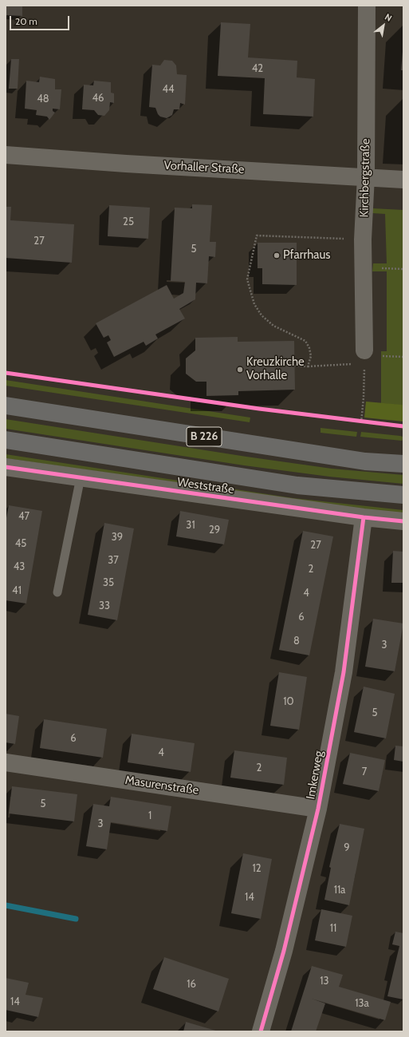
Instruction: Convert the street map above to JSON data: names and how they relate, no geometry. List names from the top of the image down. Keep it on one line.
{"streets":{"main road":["B 226","Weststraße"],"street":["Vorhaller Straße","Kirchbergstraße","Imkerweg","Masurenstraße"]},"crossings":[["Vorhaller Straße","Kirchbergstraße"],["Weststraße","Imkerweg"],["Imkerweg","Masurenstraße"]],"places":["Pfarrhaus","Kreuzkirche Vorhalle"],"house_numbers":["42","44","46","48","25","27","5","47","31","29","39","45","27","37","43","2","35","41","4","33","6","8","3","10","5","6","4","2","7","5","1","3","9","12","11a","14","11","13","16","14","13a"],"scale_bar":"20 m","north":"top right"}
